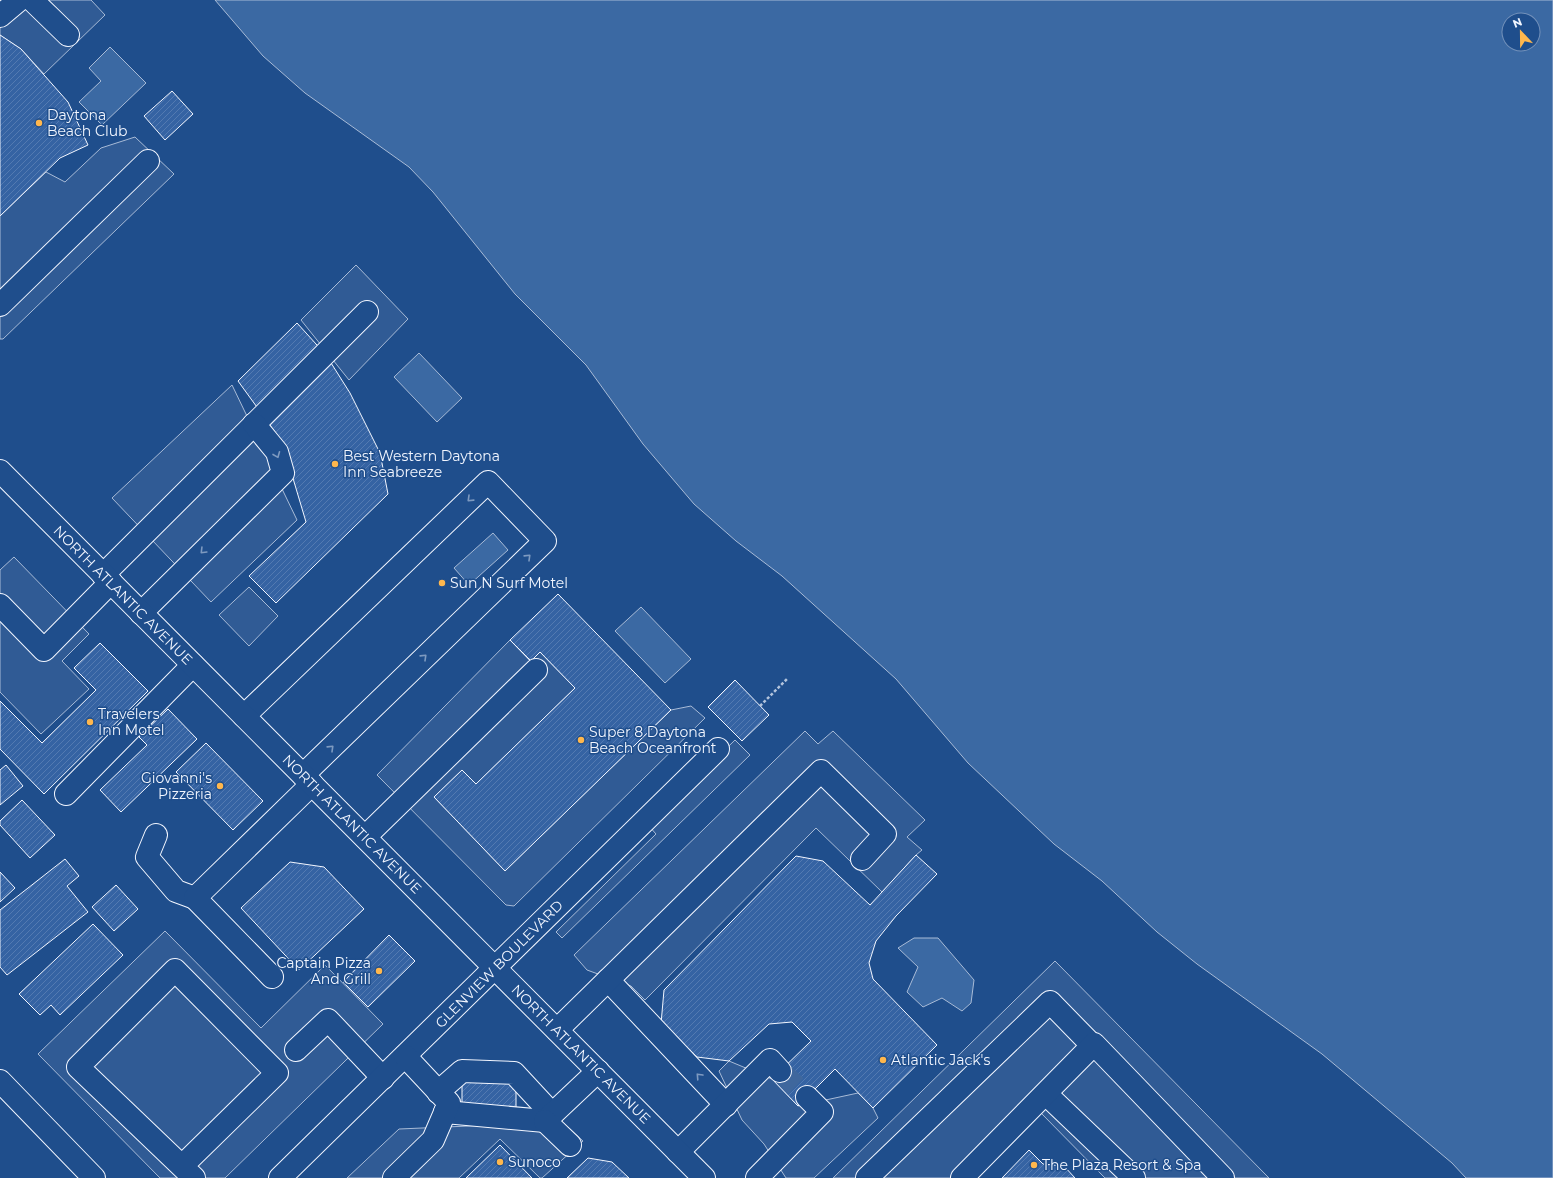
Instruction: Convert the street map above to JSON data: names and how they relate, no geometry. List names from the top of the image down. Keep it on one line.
{"streets":{"street":["NORTH ATLANTIC AVENUE","GLENVIEW BOULEVARD"]},"crossings":[["NORTH ATLANTIC AVENUE","GLENVIEW BOULEVARD"]],"places":["Daytona Beach Club","Best Western Daytona Inn Seabreeze","Sun N Surf Motel","Travelers Inn Motel","Super 8 Daytona Beach Oceanfront","Giovanni's Pizzeria","Captain Pizza And Grill","Atlantic Jack's","Sunoco","The Plaza Resort & Spa"],"north":"top"}
